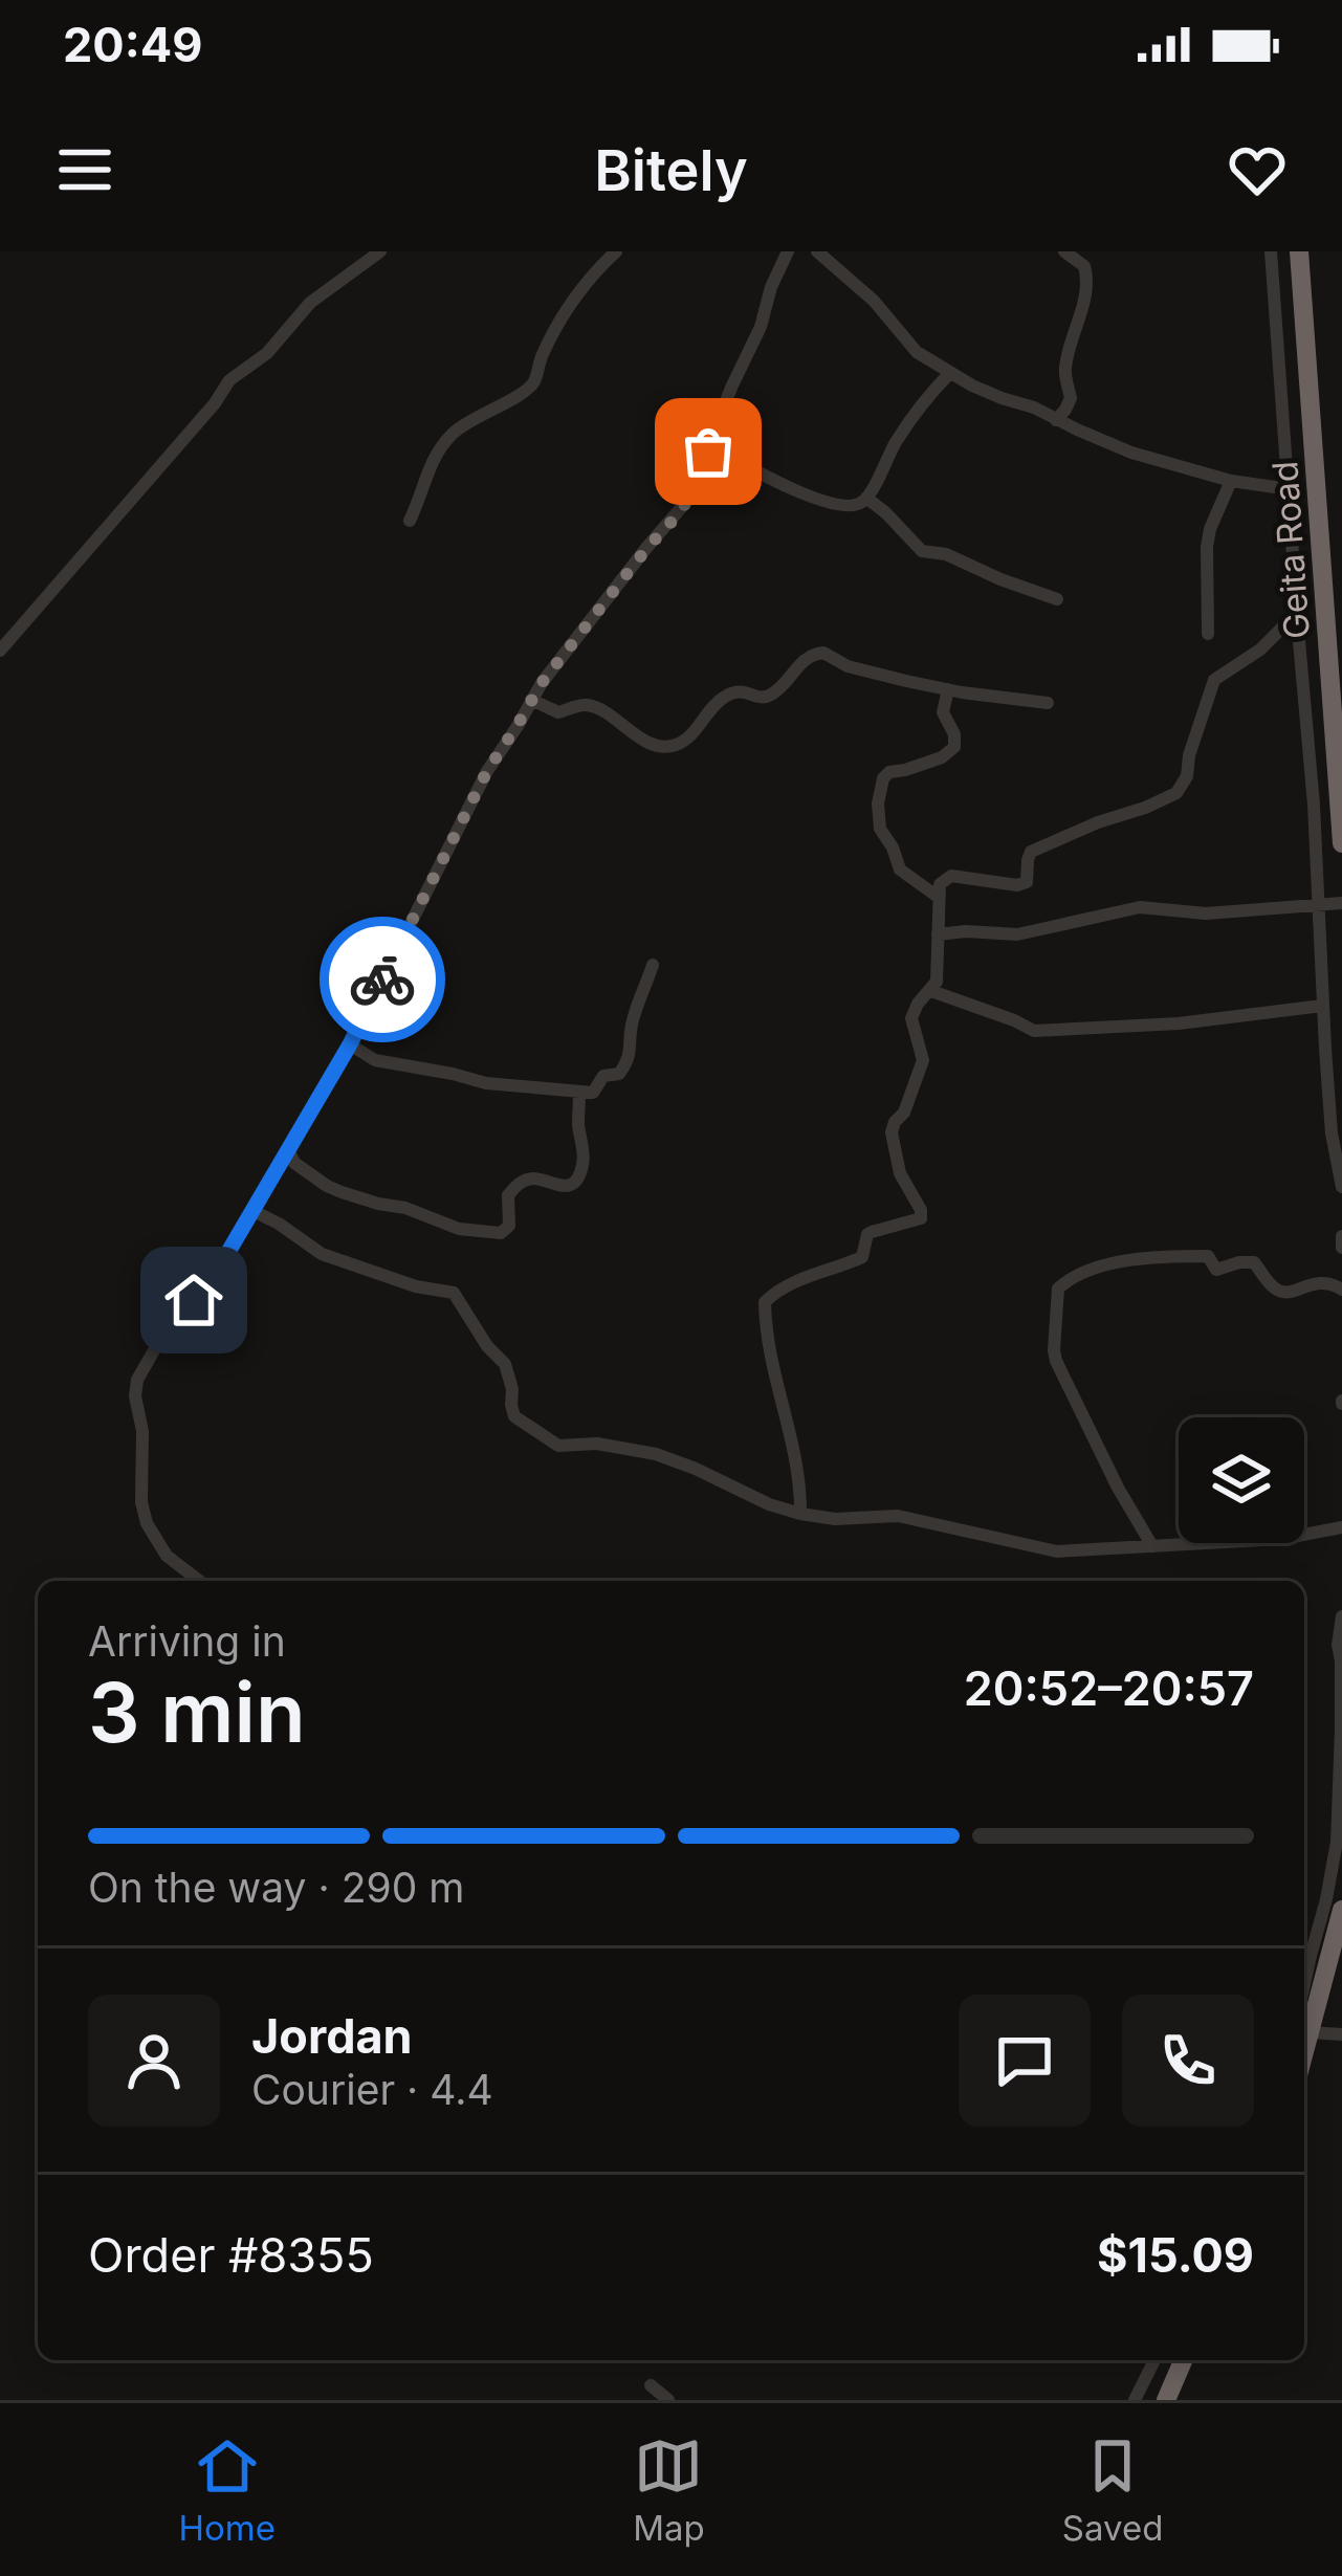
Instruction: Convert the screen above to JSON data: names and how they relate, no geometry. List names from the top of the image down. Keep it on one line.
{"streets":{"highway":["Geita Road"]},"page":{"status":"20:49","header":"Bitely","heading":["3 min","Arriving in","20:52–20:57"],"panel":["Jordan","Courier · 4.4","Order #8355","$15.09"],"bar":"On the way · 290 m","tabs":["Home","Map","Saved"]}}
